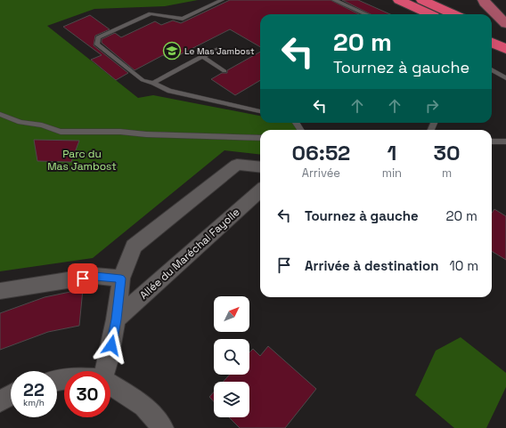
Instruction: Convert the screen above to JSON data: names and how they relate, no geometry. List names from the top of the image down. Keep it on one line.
{"streets":{"street":["Allée du Maréchal Fayolle"]},"parks":["Parc du Mas Jambost"],"places":{"school or university":["Le Mas Jambost"]},"north":"top right","page":{"turn":["20 m","Tournez à gauche"],"eta":["06:52","Arrivée","1","min","30","m"],"list":[{"name":"Tournez à gauche","value":"20 m"},{"name":"Arrivée à destination","value":"10 m"}],"speed":"22 km/h","limit":"30"}}
